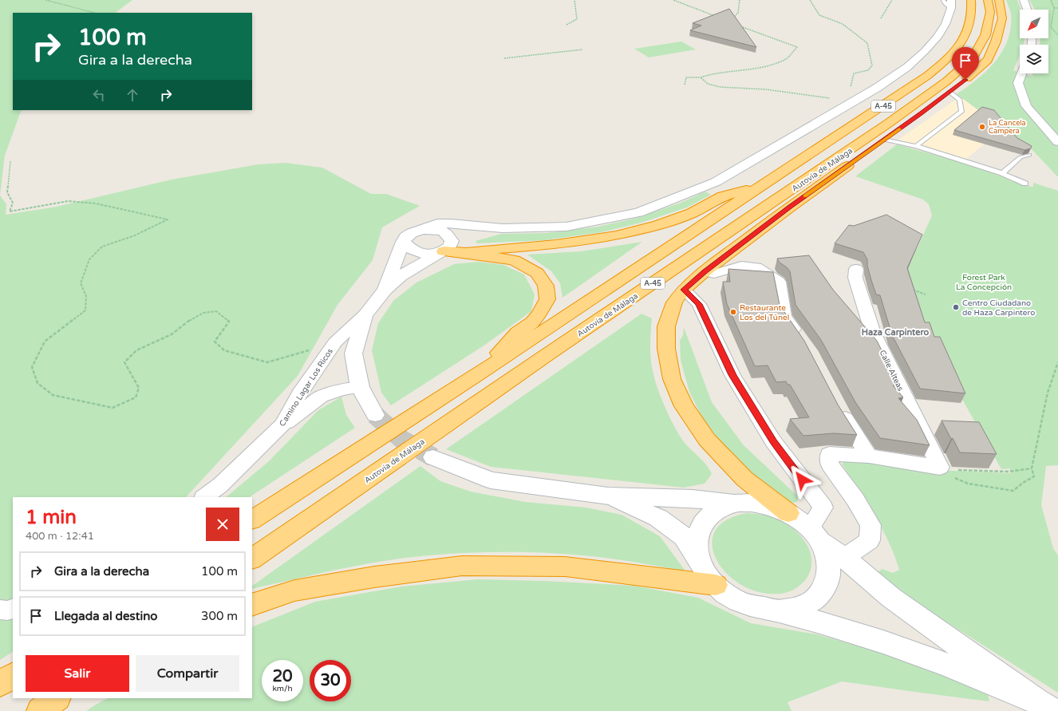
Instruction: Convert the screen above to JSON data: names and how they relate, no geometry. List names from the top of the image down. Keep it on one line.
{"streets":{"highway":["A-45","Autovía de Málaga"],"street":["Calle Alteas","Camino Lagar Los Ricos"]},"districts":["Haza Carpintero"],"parks":["Forest Park La Concepción"],"places":["La Cancela Campera","Centro Ciudadano de Haza Carpintero","Restaurante Los del Túnel"],"north":"bottom left","page":{"turn":["100 m","Gira a la derecha"],"heading":["1 min","400 m · 12:41"],"list":[{"name":"Gira a la derecha","value":"100 m"},{"name":"Llegada al destino","value":"300 m"}],"buttons":["Salir","Compartir"],"speed":"20 km/h","limit":"30"}}
